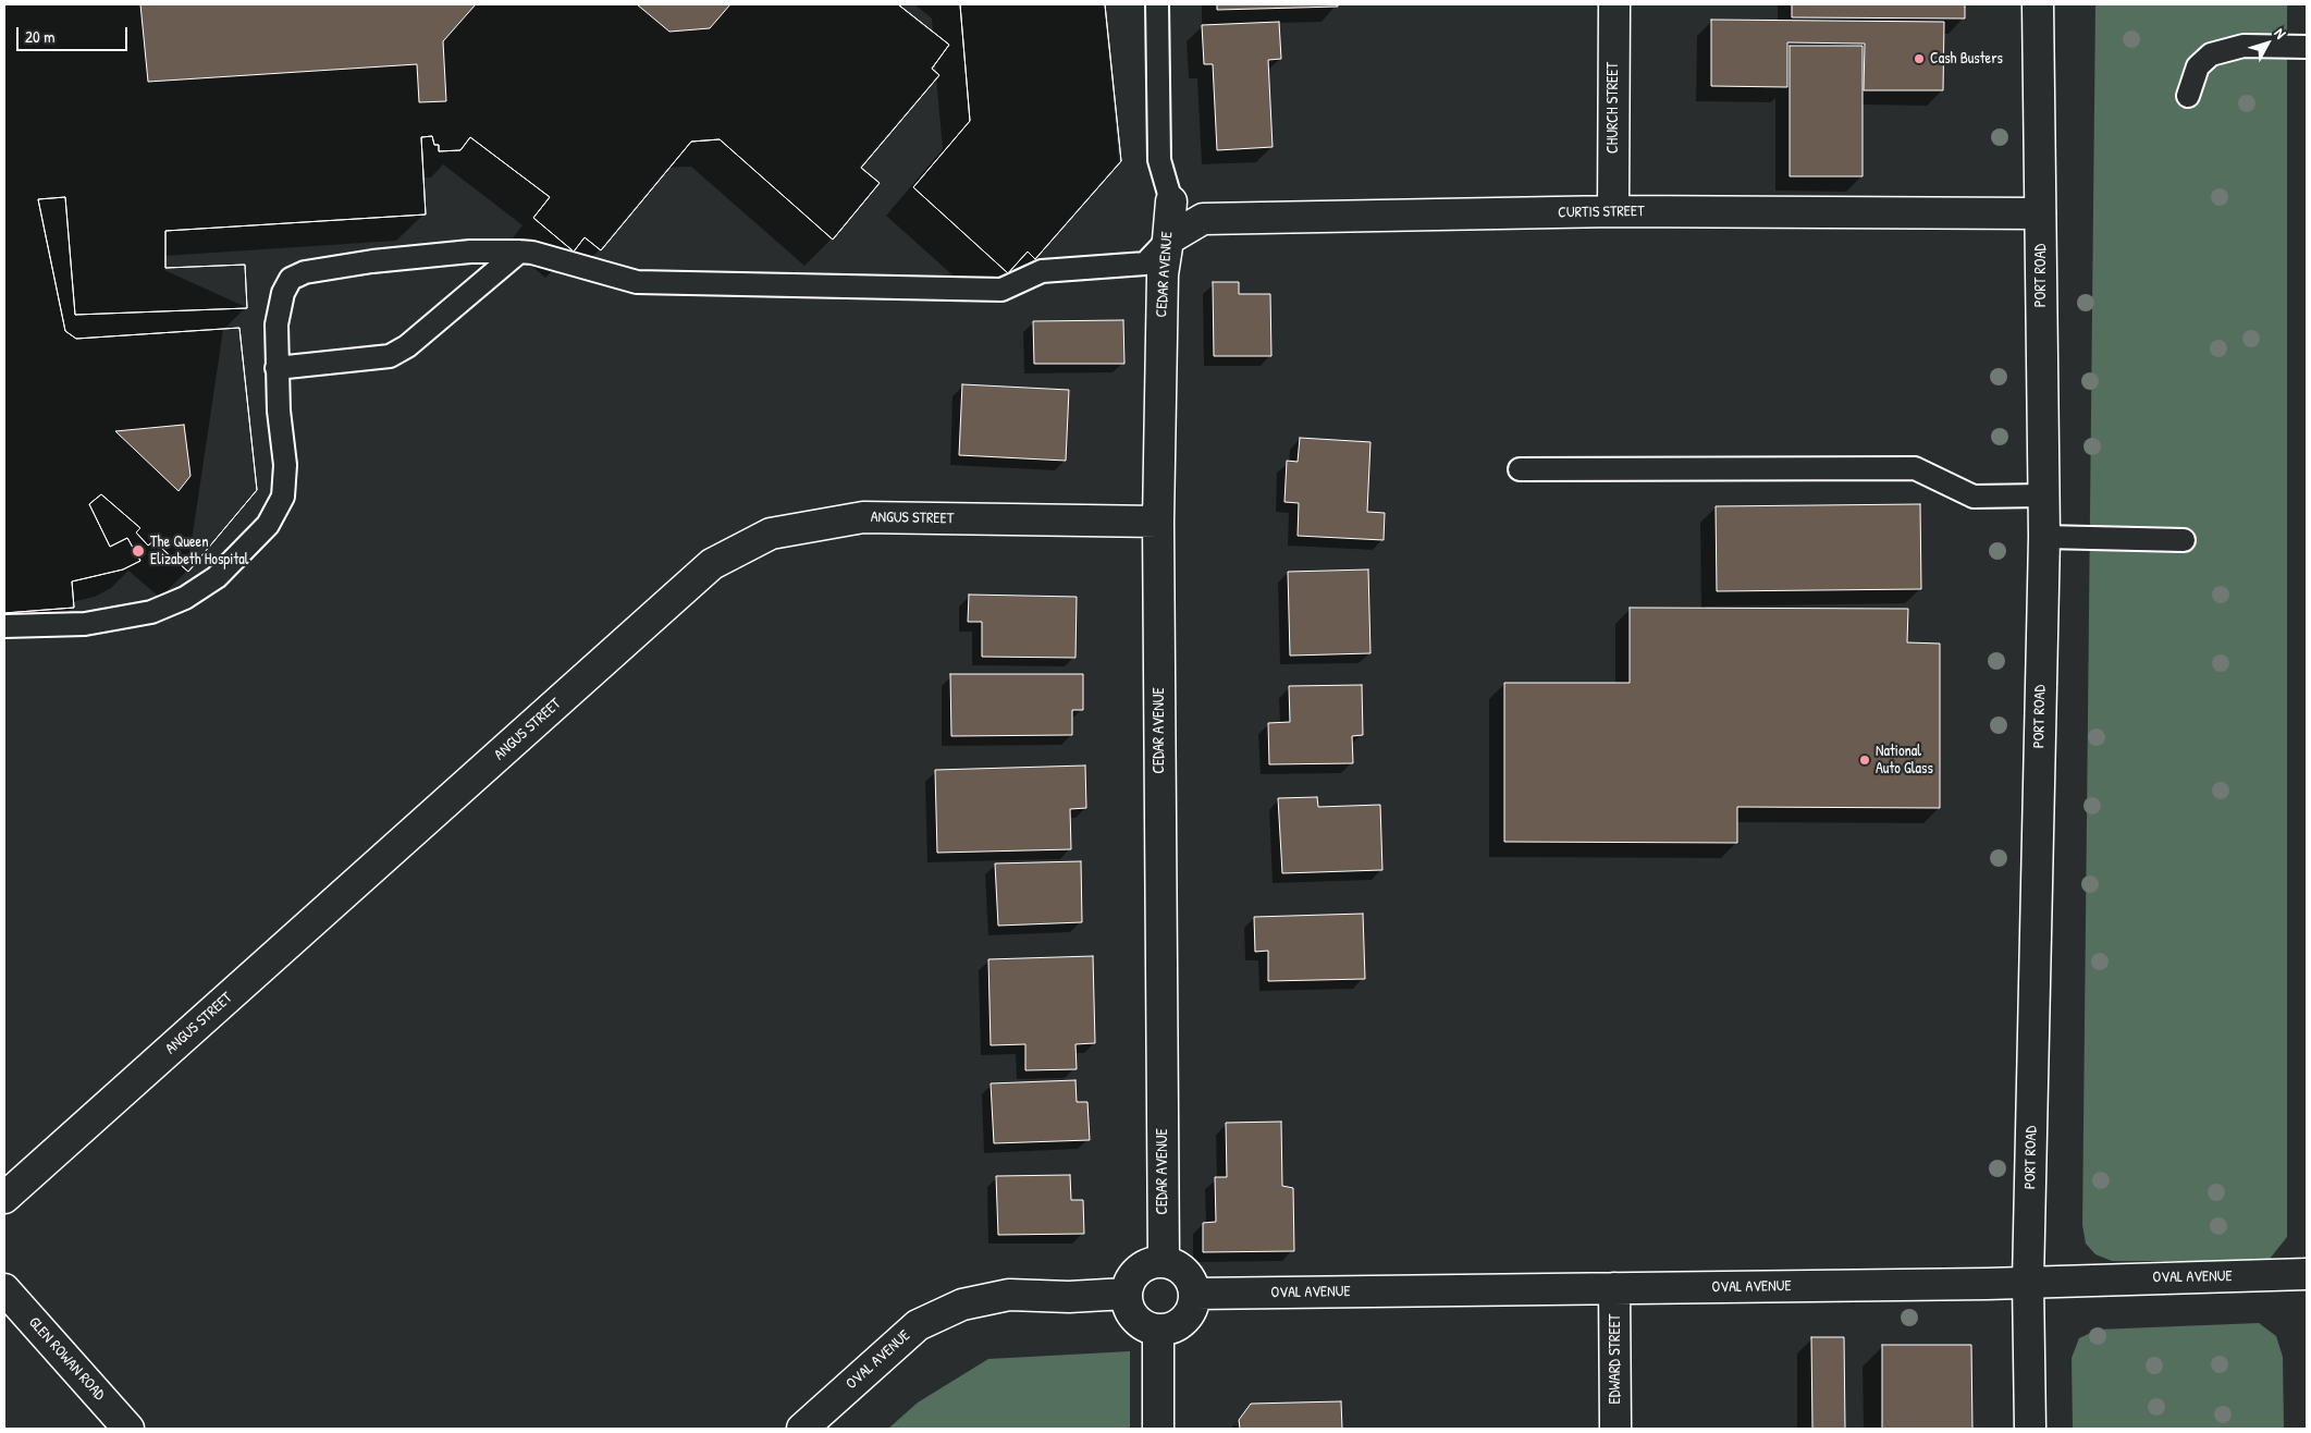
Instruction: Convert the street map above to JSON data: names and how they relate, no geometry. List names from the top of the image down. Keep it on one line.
{"streets":{"main road":["CHURCH STREET","CURTIS STREET","CEDAR AVENUE","PORT ROAD","ANGUS STREET","OVAL AVENUE","GLEN ROWAN ROAD","EDWARD STREET"]},"crossings":[["CHURCH STREET","CURTIS STREET"],["CURTIS STREET","CEDAR AVENUE"],["CURTIS STREET","PORT ROAD"],["CEDAR AVENUE","ANGUS STREET"],["CEDAR AVENUE","OVAL AVENUE"],["PORT ROAD","OVAL AVENUE"],["OVAL AVENUE","EDWARD STREET"]],"places":["Cash Busters","The Queen Elizabeth Hospital","National Auto Glass"],"scale_bar":"20 m","north":"top right"}
